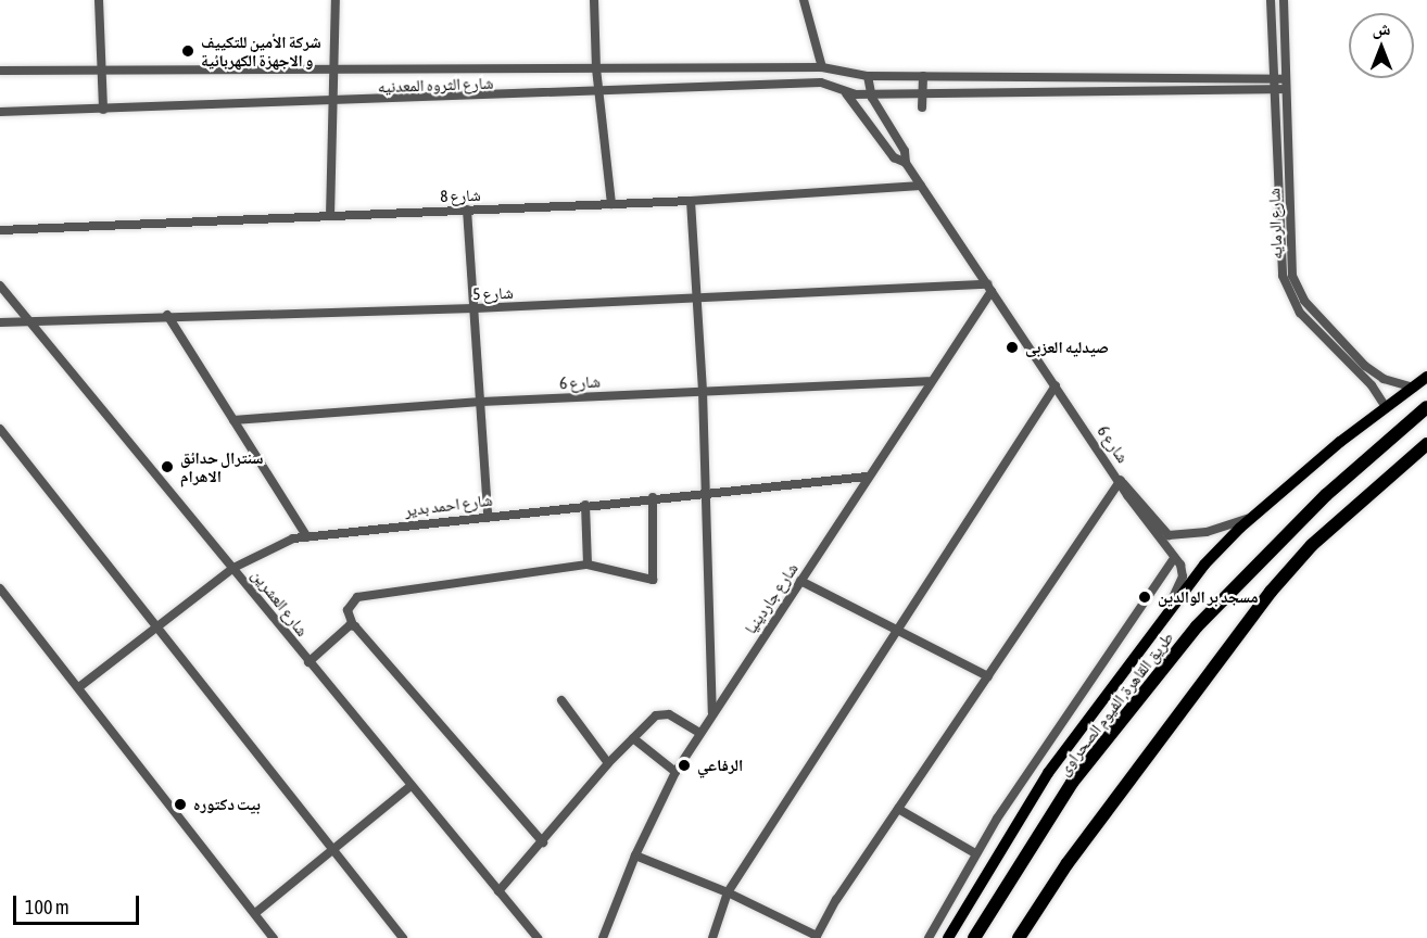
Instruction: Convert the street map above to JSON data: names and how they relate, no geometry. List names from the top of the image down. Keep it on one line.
{"streets":{"highway":["طريق القاهرة, الفيوم الصحراوى"],"street":["شارع الثروه المعدنيه","شارع 8","شارع الرمايه","شارع 5","شارع 6","شارع احمد بدير","شارع جاردينيا","شارع العشرين"]},"crossings":[["شارع الثروه المعدنيه","شارع الرمايه"],["شارع الثروه المعدنيه","شارع 6"],["شارع 8","شارع 6"],["شارع 5","شارع 6"],["شارع 5","شارع جاردينيا"],["شارع 5","شارع العشرين"],["شارع 6","شارع جاردينيا"],["شارع احمد بدير","شارع جاردينيا"],["شارع احمد بدير","شارع العشرين"]],"places":["شركة الأمين للتكييف و الاجهزة الكهربائية","صيدليه العزبى","سنترال حدائق الاهرام","مسجد بر الوالدين","الرفاعي","بيت دكتوره"],"scale_bar":"100 m","north":"top"}
